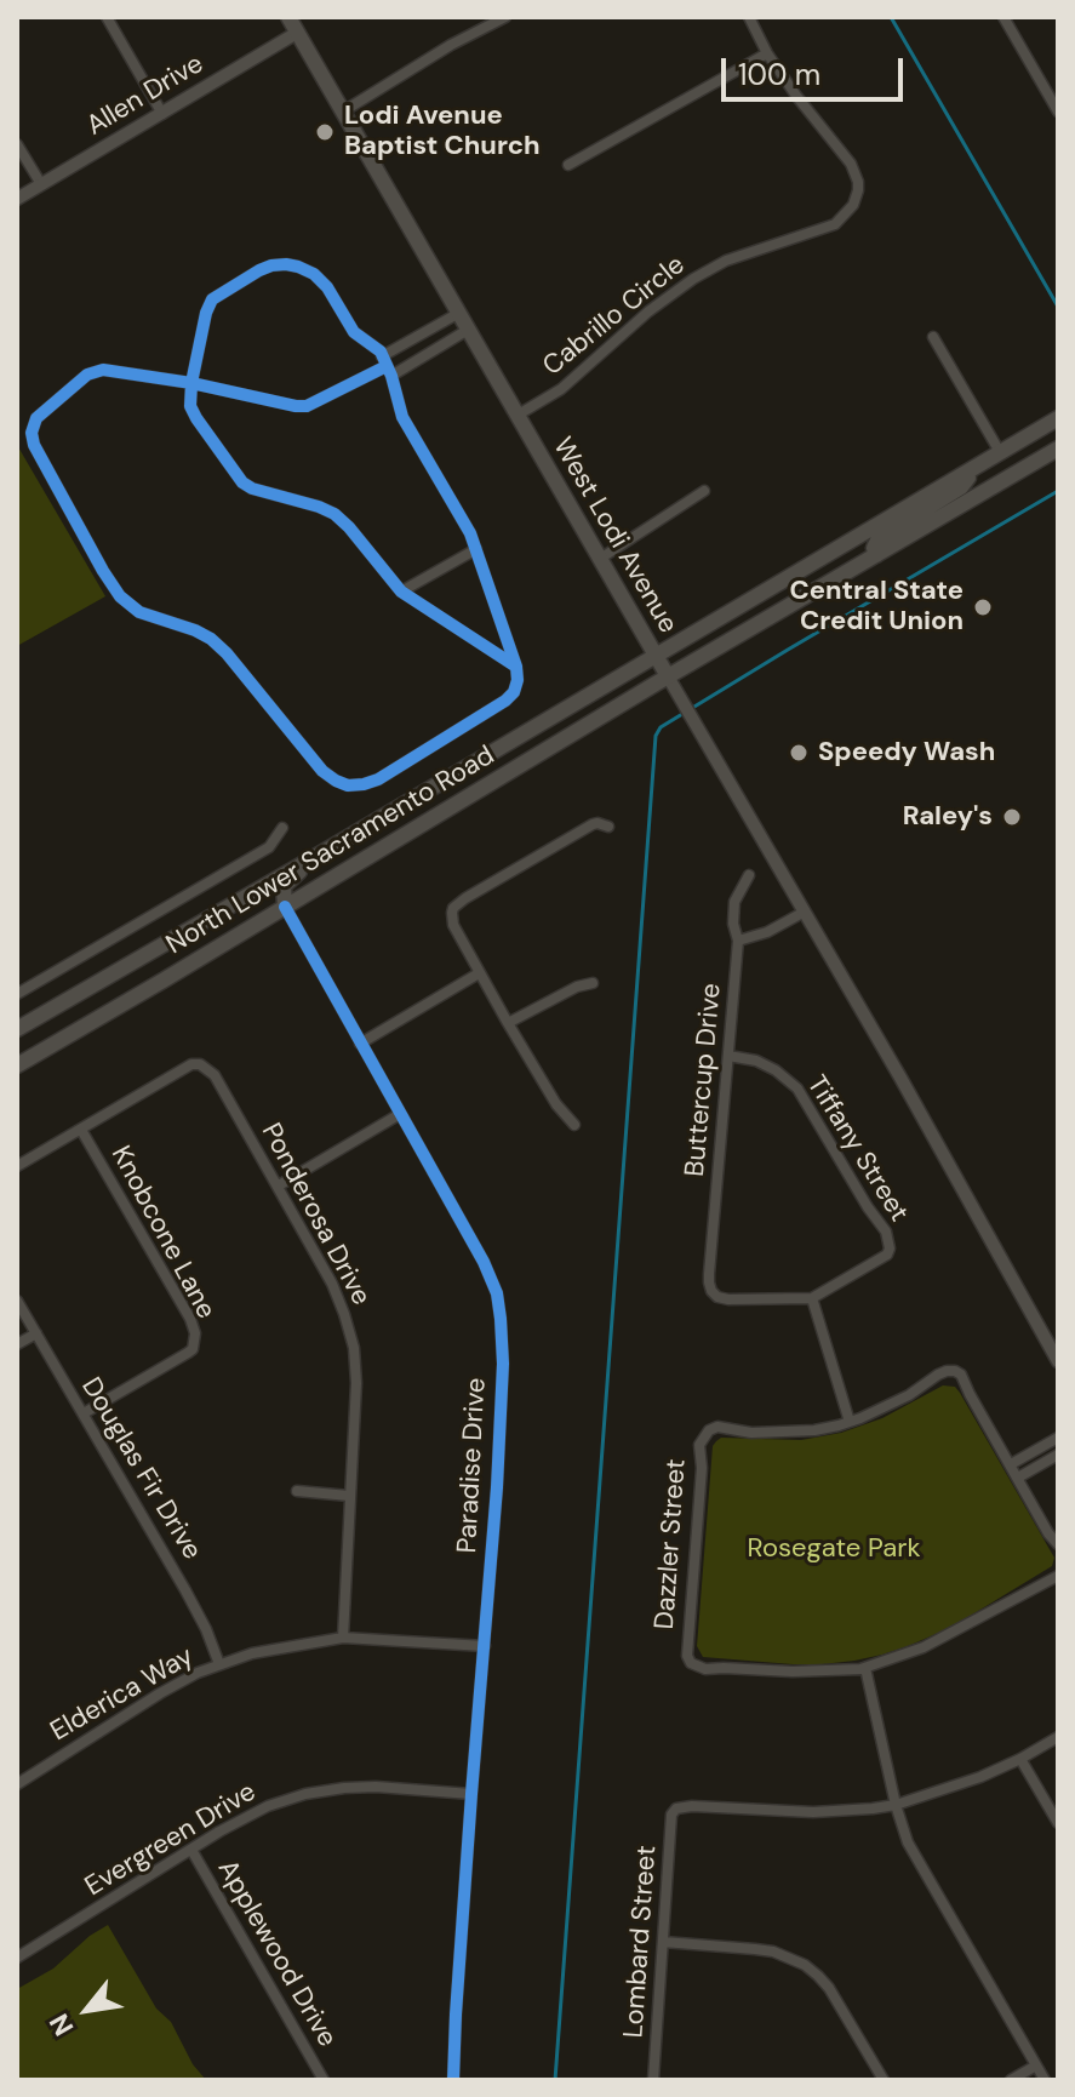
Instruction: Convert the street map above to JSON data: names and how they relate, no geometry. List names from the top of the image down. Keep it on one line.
{"streets":{"main road":["West Lodi Avenue","North Lower Sacramento Road"],"street":["Allen Drive","Cabrillo Circle","Buttercup Drive","Tiffany Street","Ponderosa Drive","Knobcone Lane","Paradise Drive","Douglas Fir Drive","Dazzler Street","Elderica Way","Evergreen Drive","Lombard Street","Applewood Drive"]},"crossings":[["Allen Drive","West Lodi Avenue"],["Cabrillo Circle","West Lodi Avenue"],["West Lodi Avenue","North Lower Sacramento Road"],["North Lower Sacramento Road","Paradise Drive"],["Buttercup Drive","Tiffany Street"],["Ponderosa Drive","Knobcone Lane"],["Ponderosa Drive","Elderica Way"],["Knobcone Lane","Douglas Fir Drive"],["Paradise Drive","Elderica Way"],["Paradise Drive","Evergreen Drive"],["Douglas Fir Drive","Elderica Way"],["Evergreen Drive","Applewood Drive"]],"parks":["Rosegate Park"],"places":["Lodi Avenue Baptist Church","Central State Credit Union","Speedy Wash","Raley's"],"scale_bar":"100 m","north":"bottom left"}
